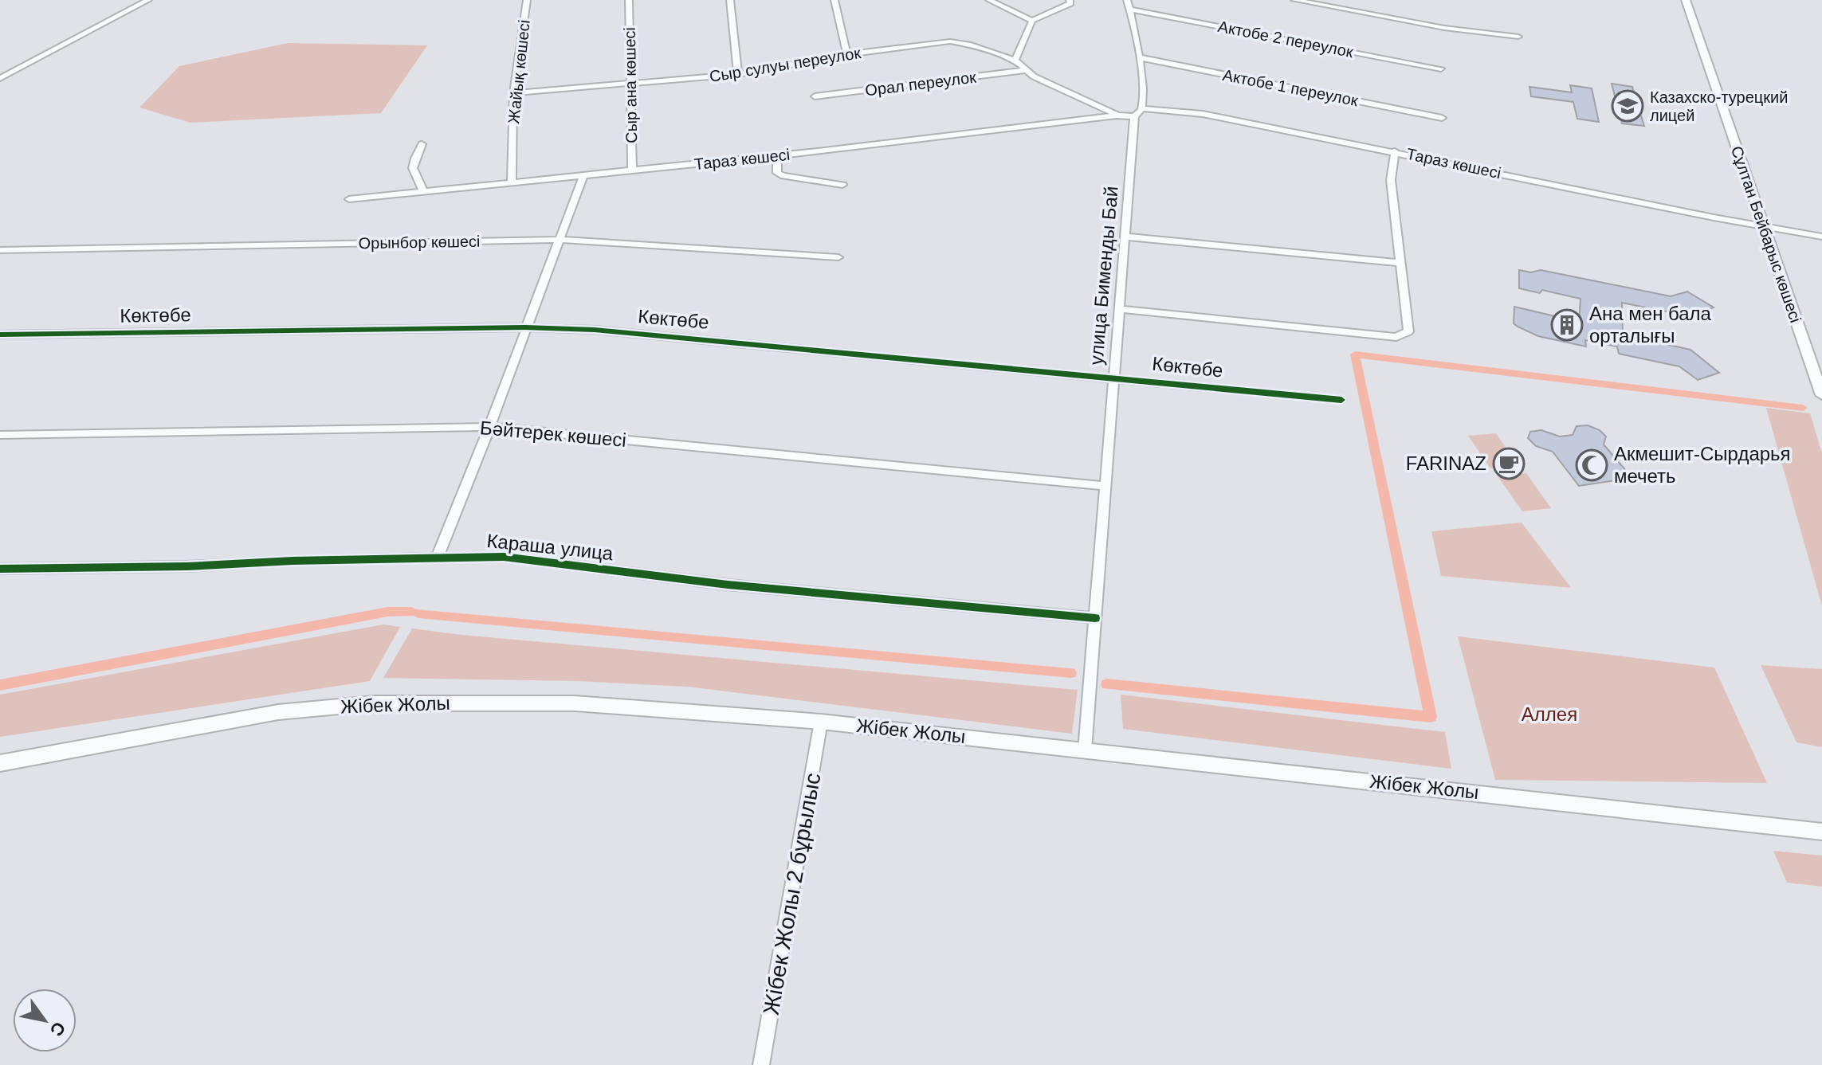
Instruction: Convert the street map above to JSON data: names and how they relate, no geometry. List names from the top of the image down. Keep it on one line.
{"streets":{"main road":["Сұлтан Бейбарыс көшесі","Жібек Жолы"],"street":["Актобе 2 переулок","Сыр сулуы переулок","Жайық көшесі","Орал переулок","Сыр ана көшесі","Актобе 1 переулок","Тараз көшесі","Орынбор көшесі","улица Бименды Бай","Көктөбе","Бәйтерек көшесі","Караша улица","Жібек Жолы 2 бұрылыс"]},"crossings":[["Актобе 2 переулок","улица Бименды Бай"],["Сыр сулуы переулок","Жайық көшесі"],["Сыр сулуы переулок","Сыр ана көшесі"],["Жайық көшесі","Тараз көшесі"],["Сыр ана көшесі","Тараз көшесі"],["Актобе 1 переулок","улица Бименды Бай"],["Тараз көшесі","Сұлтан Бейбарыс көшесі"],["Тараз көшесі","улица Бименды Бай"],["улица Бименды Бай","Көктөбе"],["улица Бименды Бай","Бәйтерек көшесі"],["улица Бименды Бай","Караша улица"],["улица Бименды Бай","Жібек Жолы"],["Жібек Жолы","Жібек Жолы 2 бұрылыс"]],"parks":["Аллея"],"places":{"school or university":["Казахско-турецкий лицей"],"building":["Ана мен бала орталығы"],"cafe":["FARINAZ"],"mosque":["Акмешит-Сырдарья мечеть"]},"north":"bottom right"}
